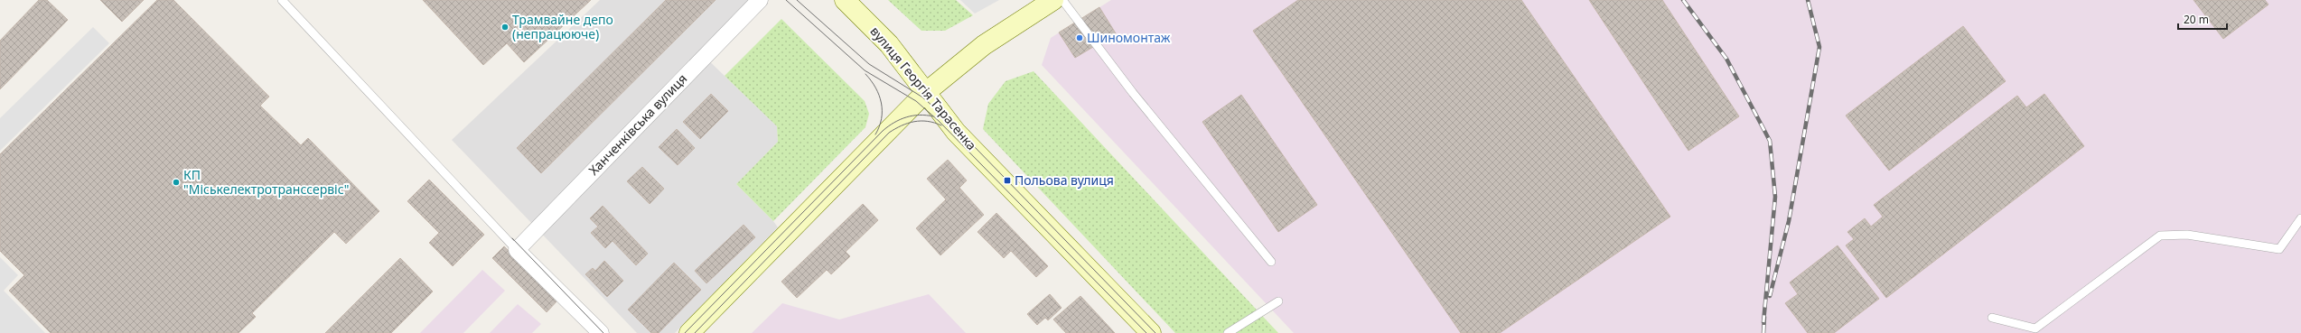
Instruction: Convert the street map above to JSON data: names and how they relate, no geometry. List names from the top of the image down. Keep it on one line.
{"streets":{"main road":["вулиця Георгія Тарасенка"],"street":["Ханченківська вулиця"]},"places":{"other":["Трамвайне депо (непрацююче)","Шиномонтаж","КП \"Міськелектротранссервіс\""],"transit":["Польова вулиця"]},"scale_bar":"20 m"}
